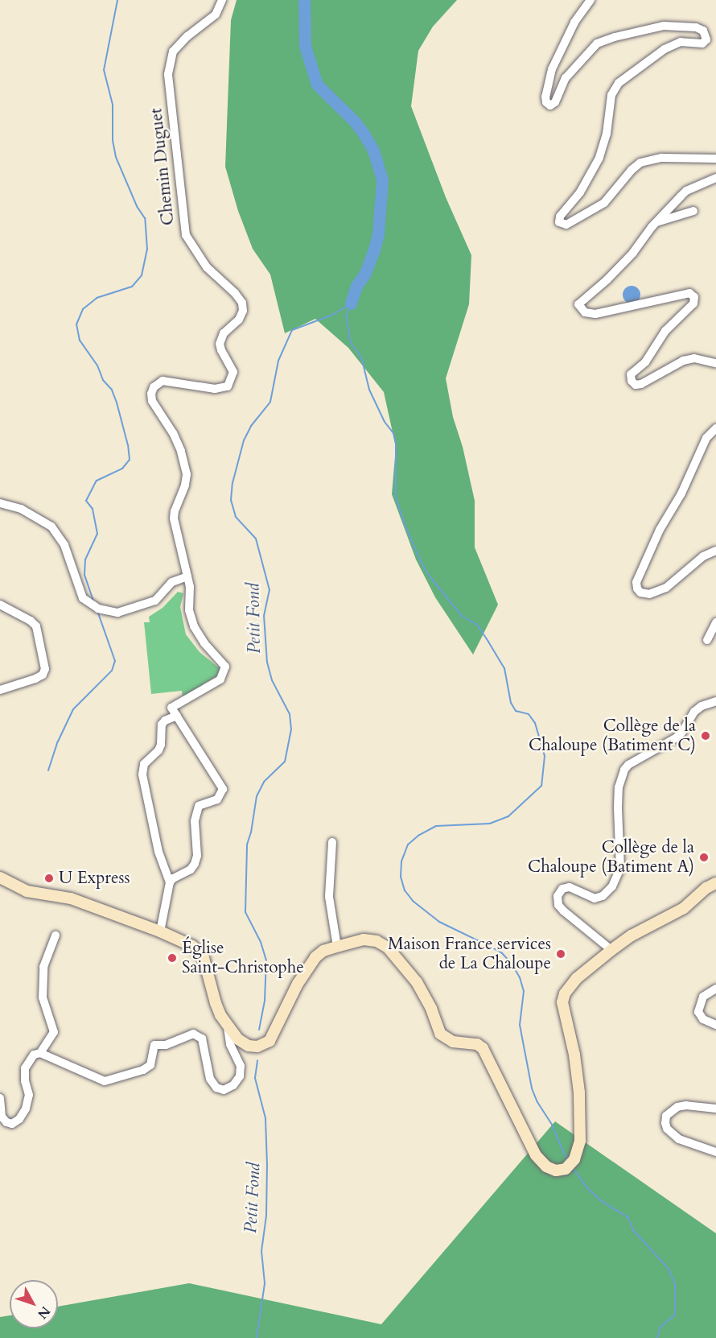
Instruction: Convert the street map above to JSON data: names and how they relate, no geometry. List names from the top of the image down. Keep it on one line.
{"streets":{"street":["Chemin Duguet"]},"water":["Petit Fond"],"places":["Collège de la Chaloupe (Batiment C)","Collège de la Chaloupe (Batiment A)","U Express","Maison France services de La Chaloupe","Église Saint-Christophe"],"north":"bottom right"}
